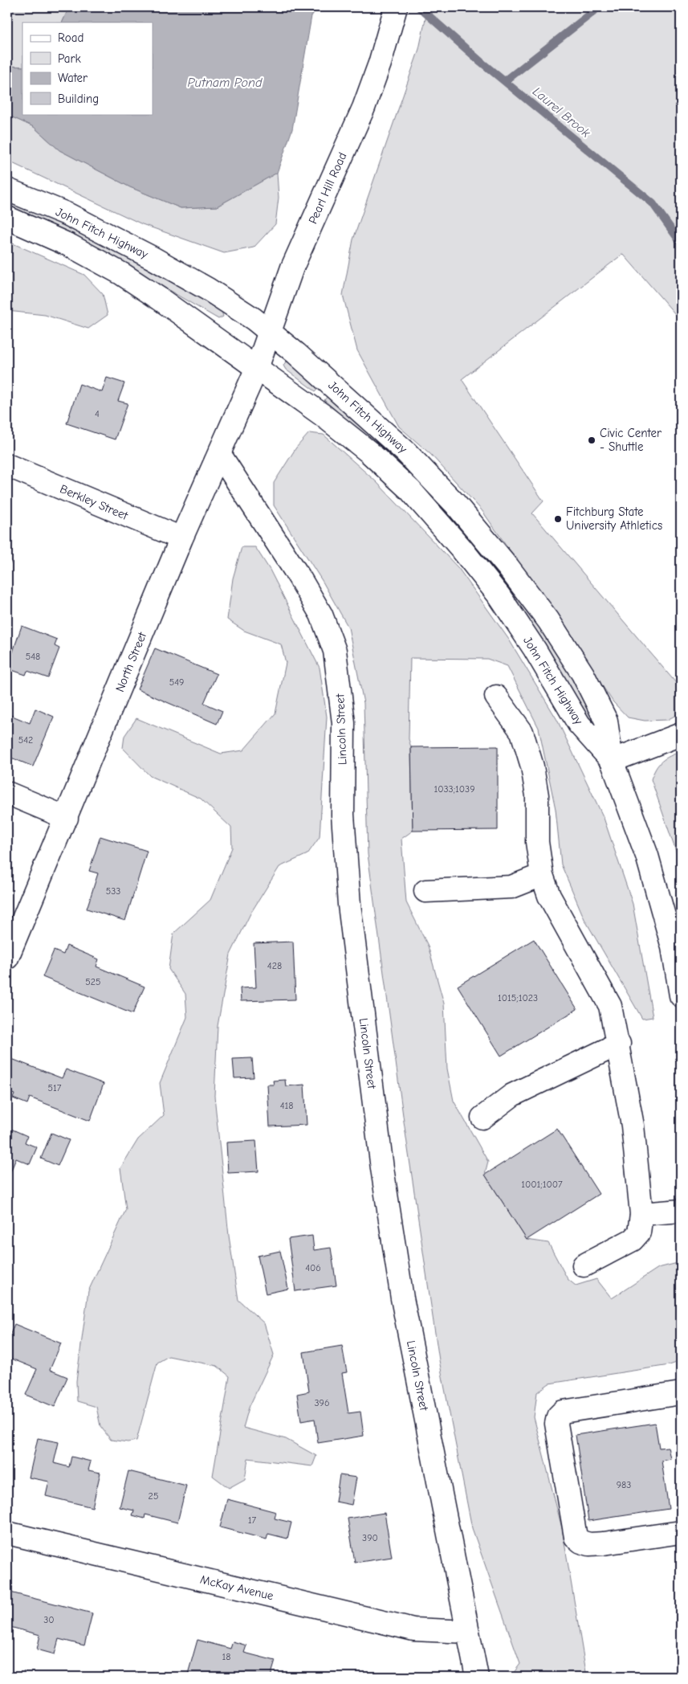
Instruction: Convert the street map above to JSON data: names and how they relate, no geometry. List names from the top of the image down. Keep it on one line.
{"streets":{"street":["Pearl Hill Road","John Fitch Highway","Berkley Street","North Street","Lincoln Street","McKay Avenue"]},"crossings":[["Pearl Hill Road","John Fitch Highway"],["Pearl Hill Road","North Street"],["John Fitch Highway","North Street"],["Berkley Street","North Street"],["North Street","Lincoln Street"],["Lincoln Street","McKay Avenue"]],"water":["Putnam Pond","Laurel Brook"],"places":["Civic Center - Shuttle","Fitchburg State University Athletics"],"house_numbers":["4","548","549","542","1033;1039","533","428","525","1015;1023","517","418","1001;1007","406","396","983","25","17","390","30","18"],"legend":["Road","Park","Water","Building"]}
